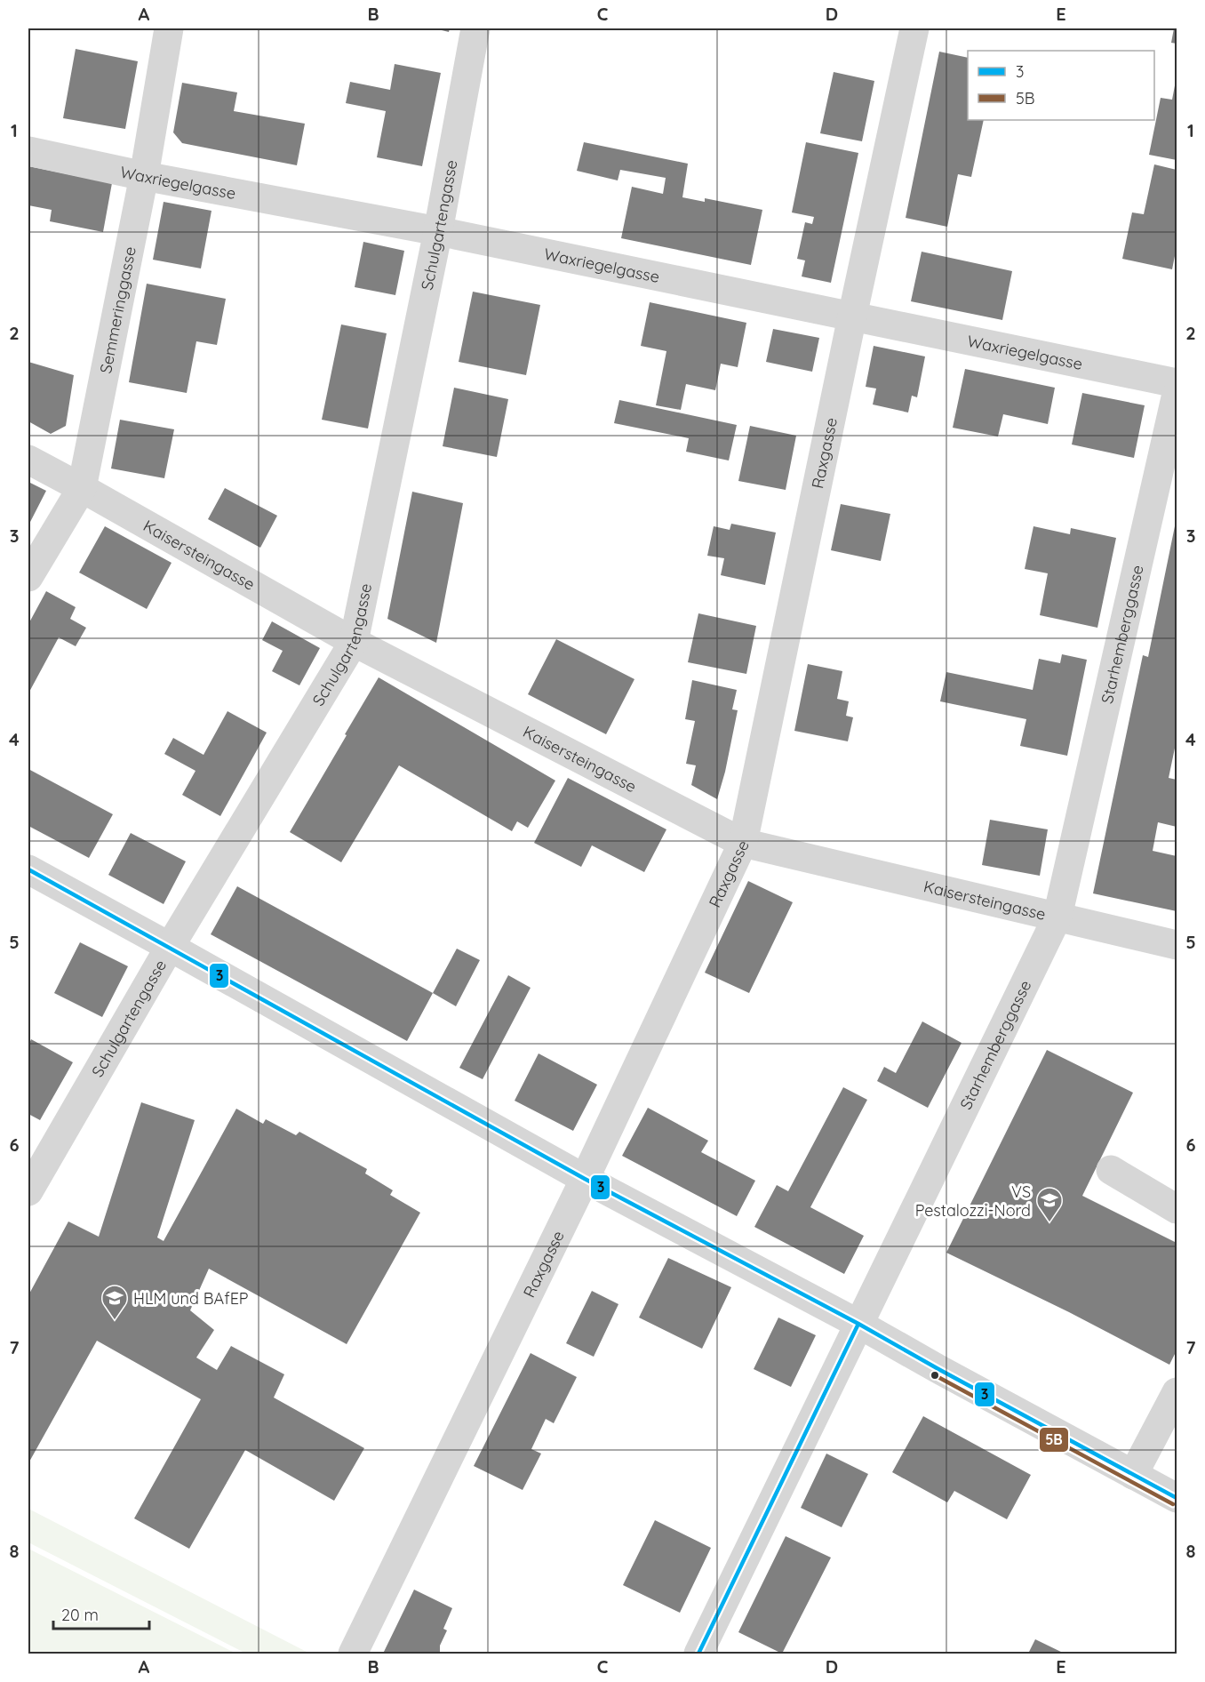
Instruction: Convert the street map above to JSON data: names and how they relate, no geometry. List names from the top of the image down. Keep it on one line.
{"streets":{"street":["Waxriegelgasse","Schulgartengasse","Semmeringgasse","Raxgasse","Kaisersteingasse","Starhemberggasse"]},"crossings":[["Waxriegelgasse","Schulgartengasse"],["Waxriegelgasse","Semmeringgasse"],["Waxriegelgasse","Raxgasse"],["Schulgartengasse","Kaisersteingasse"],["Semmeringgasse","Kaisersteingasse"],["Raxgasse","Kaisersteingasse"],["Kaisersteingasse","Starhemberggasse"]],"places":{"school or university":["VS Pestalozzi-Nord","HLM und BAfEP"]},"lines":["transit line 3","transit line 5B"],"legend":["3","5B"],"scale_bar":"20 m","grid":{"columns":["A","B","C","D","E"],"rows":["1","2","3","4","5","6","7","8"]}}
